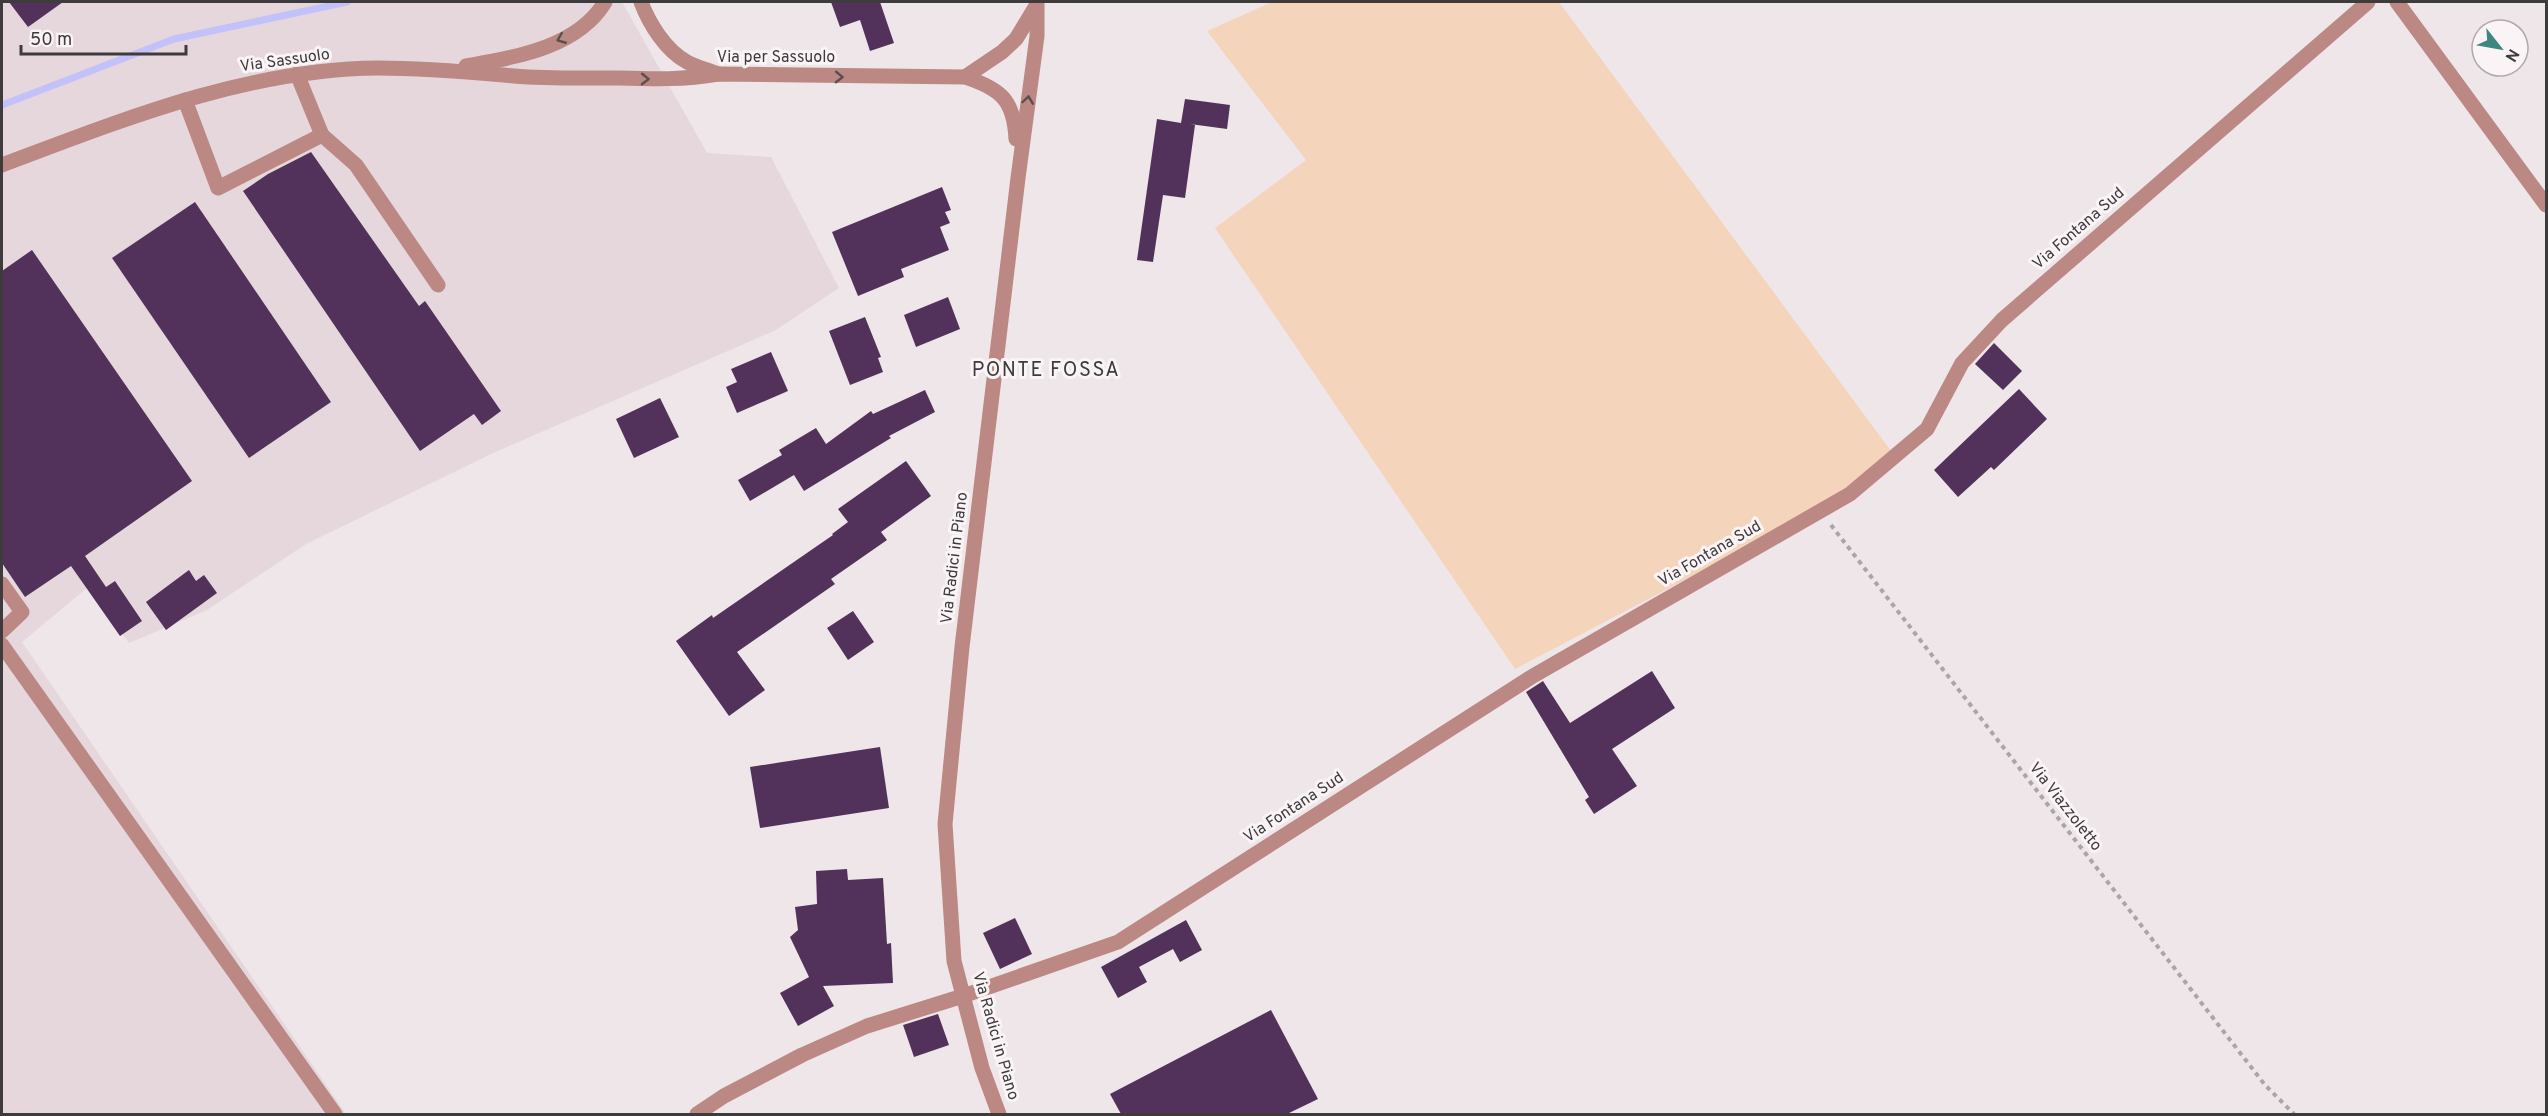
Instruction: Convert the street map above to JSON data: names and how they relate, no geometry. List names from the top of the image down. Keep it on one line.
{"streets":{"street":["Via per Sassuolo","Via Sassuolo","Via Fontana Sud","Via Radici in Piano"],"path":["Via Viazzoletto"]},"crossings":[["Via per Sassuolo","Via Sassuolo"],["Via Fontana Sud","Via Radici in Piano"],["Via Fontana Sud","Via Viazzoletto"]],"one_way":["Via per Sassuolo"],"districts":["PONTE FOSSA"],"scale_bar":"50 m","north":"bottom right"}
